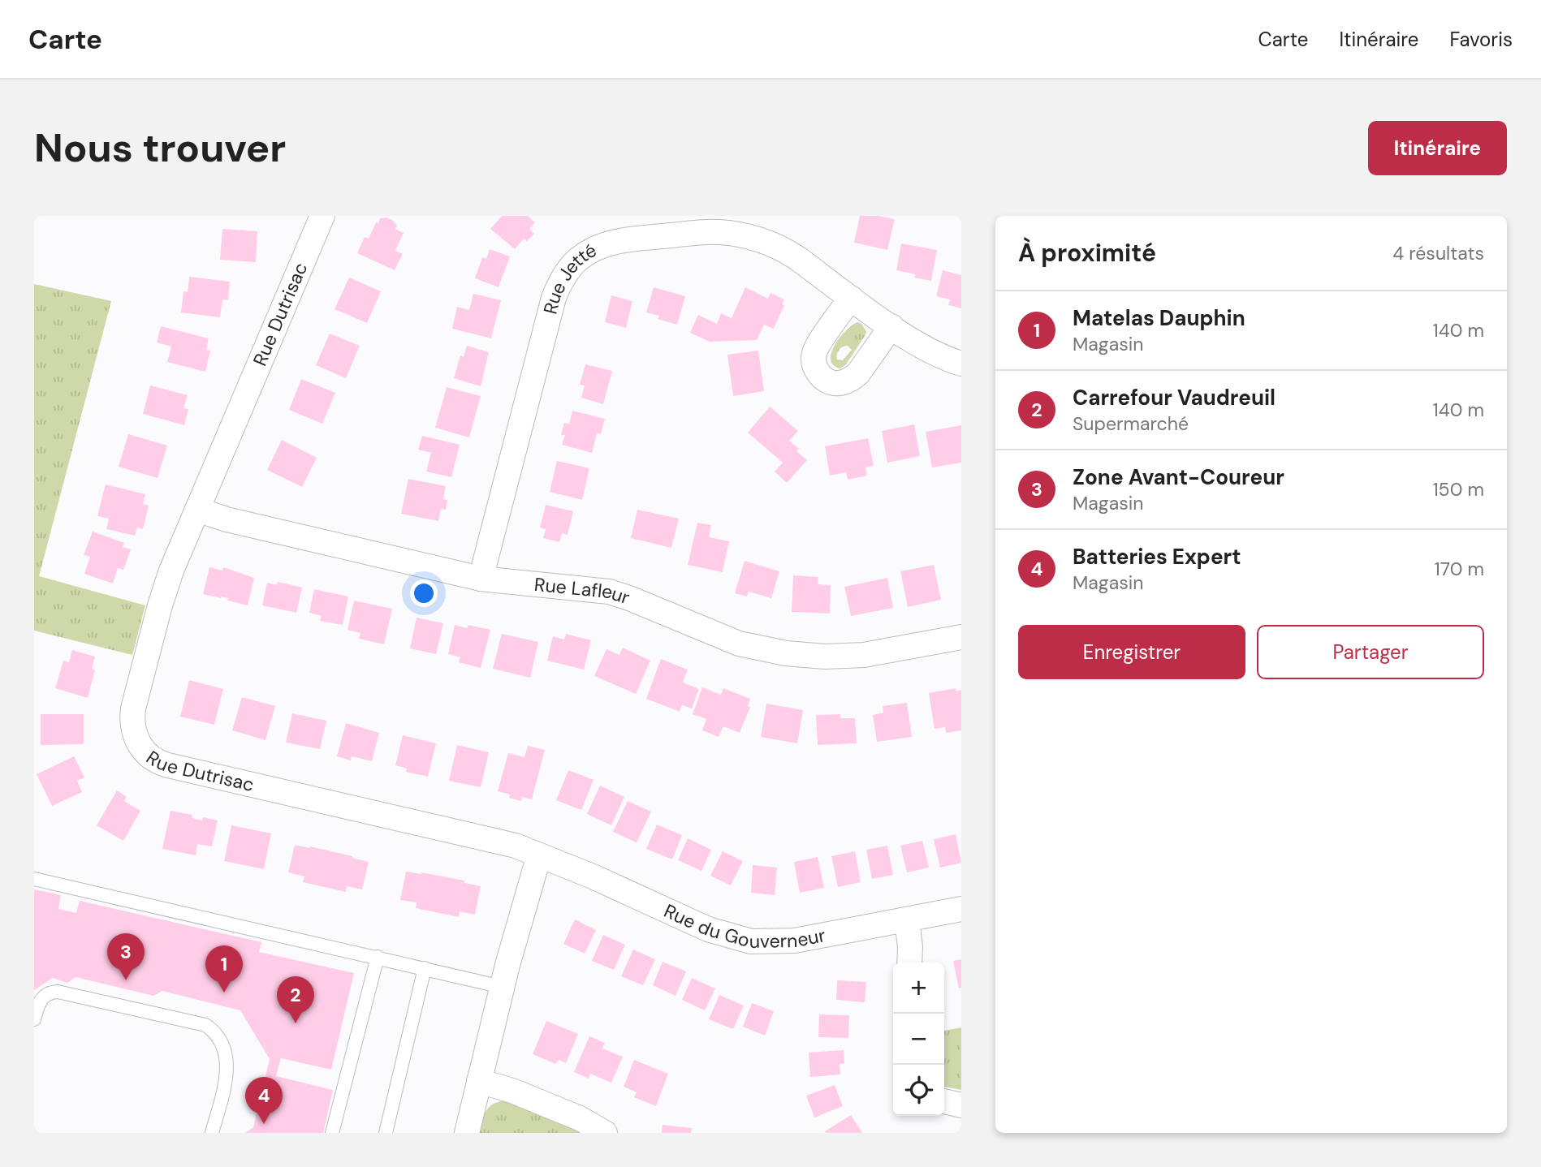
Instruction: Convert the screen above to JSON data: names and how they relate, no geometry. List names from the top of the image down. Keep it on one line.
{"streets":{"street":["Rue Jetté","Rue Dutrisac","Rue Lafleur","Rue du Gouverneur"]},"crossings":[["Rue Jetté","Rue Lafleur"],["Rue Dutrisac","Rue Lafleur"],["Rue Dutrisac","Rue du Gouverneur"]],"page":{"header":"Carte","nav":["Carte","Itinéraire","Favoris"],"buttons":["Itinéraire",["Enregistrer","Partager"]],"title":"Nous trouver","heading":["À proximité","4 résultats"],"list":[{"mark":"1","name":"Matelas Dauphin","note":"Magasin","value":"140 m"},{"mark":"2","name":"Carrefour Vaudreuil","note":"Supermarché","value":"140 m"},{"mark":"3","name":"Zone Avant-Coureur","note":"Magasin","value":"150 m"},{"mark":"4","name":"Batteries Expert","note":"Magasin","value":"170 m"}],"pins":["3","1","2","4"],"map_buttons":["+","−"]}}
